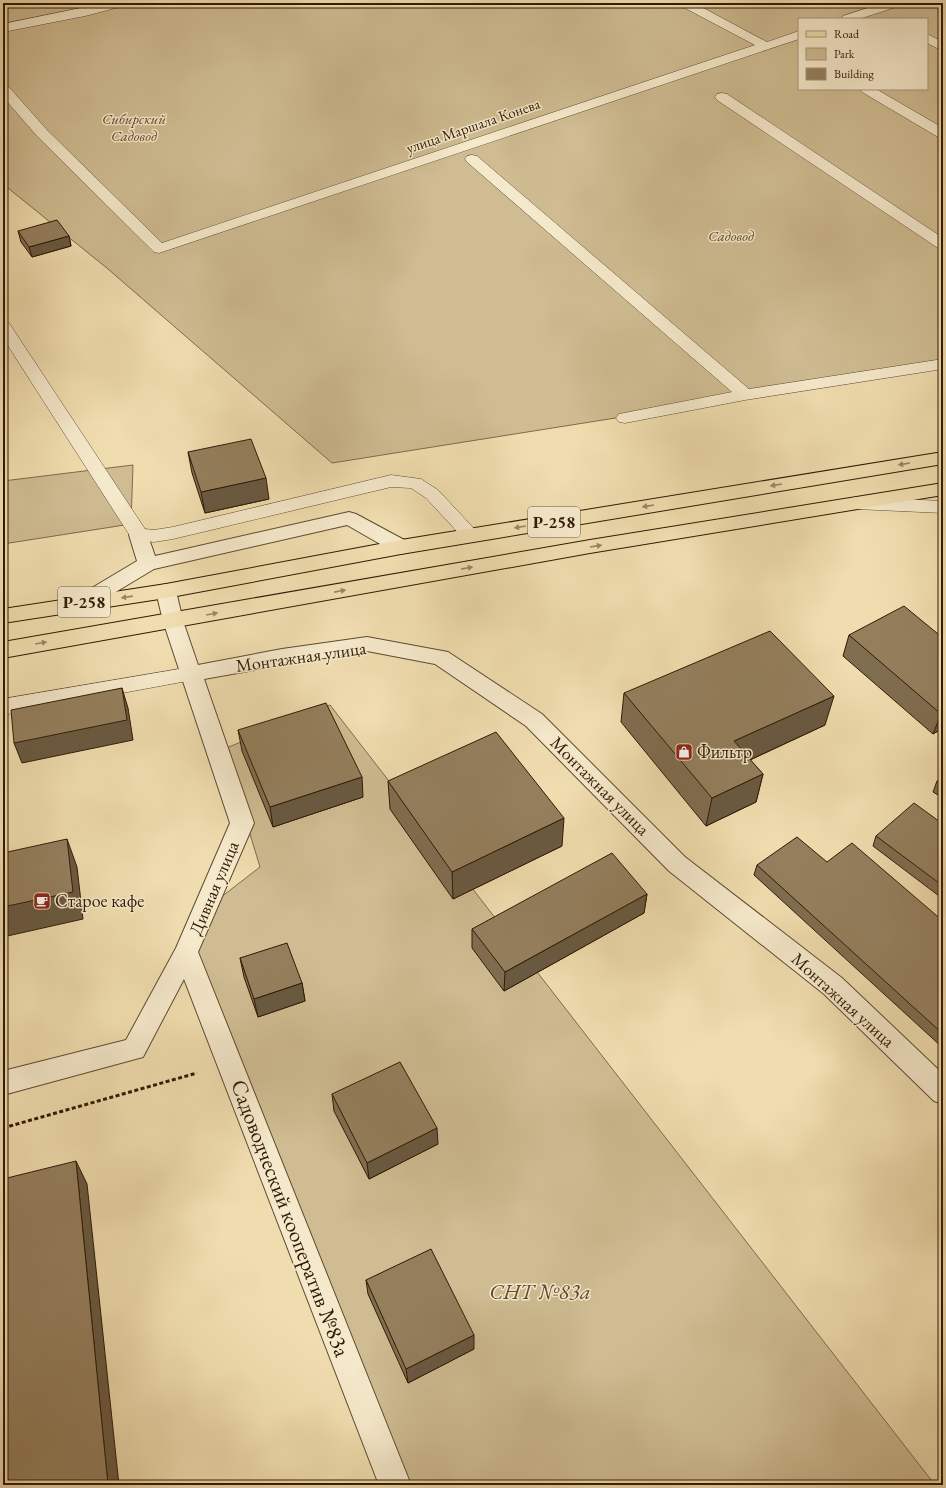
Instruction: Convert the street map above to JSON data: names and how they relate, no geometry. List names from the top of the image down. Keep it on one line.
{"streets":{"main road":["Р-258"],"street":["Монтажная улица","Дивная улица","Садоводческий кооператив №83а"],"lane":["улица Маршала Конева"]},"crossings":[["Р-258","Дивная улица"],["Монтажная улица","Дивная улица"],["Дивная улица","Садоводческий кооператив №83а"]],"parks":["Сибирский Садовод","Садовод","СНТ №83а"],"places":{"shop":["Фильтр"],"cafe":["Старое кафе"]},"legend":["Road","Park","Building"]}
